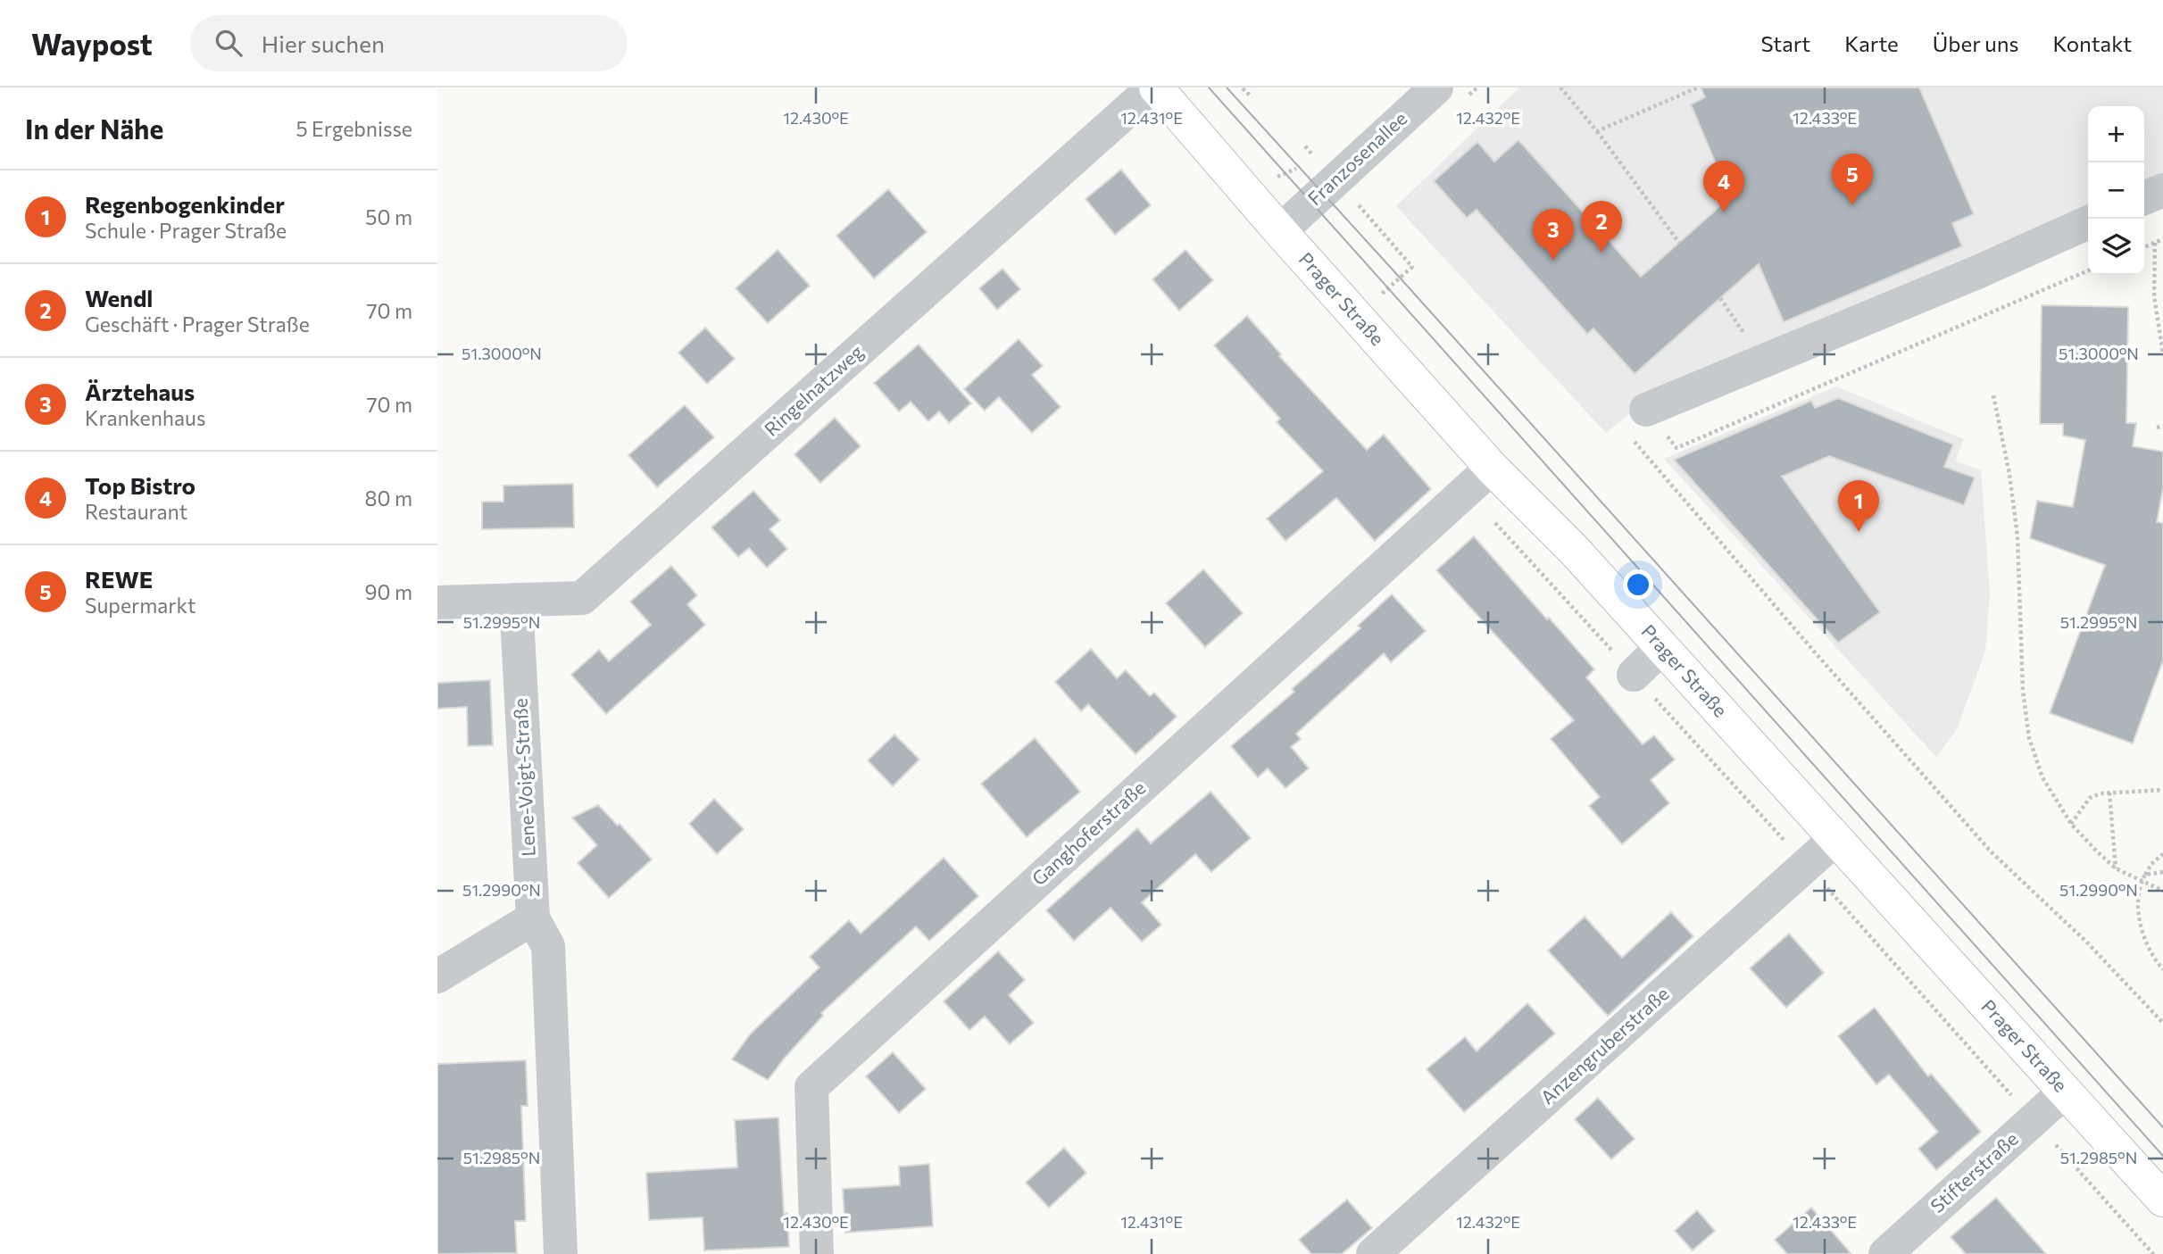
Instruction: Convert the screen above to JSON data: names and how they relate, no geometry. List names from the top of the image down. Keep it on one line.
{"streets":{"main road":["Prager Straße"],"street":["Franzosenallee","Ringelnatzweg","Lene-Voigt-Straße","Ganghoferstraße","Anzengruberstraße","Stifterstraße"]},"crossings":[["Franzosenallee","Prager Straße"],["Prager Straße","Ringelnatzweg"],["Prager Straße","Ganghoferstraße"],["Prager Straße","Anzengruberstraße"],["Prager Straße","Stifterstraße"],["Ringelnatzweg","Lene-Voigt-Straße"]],"page":{"header":"Waypost","search":"Hier suchen","nav":["Start","Karte","Über uns","Kontakt"],"heading":["In der Nähe","5 Ergebnisse"],"map_buttons":["+","−"],"pins":["5","4","2","3","1"],"list":[{"mark":"1","name":"Regenbogenkinder","note":"Schule · Prager Straße","value":"50 m"},{"mark":"2","name":"Wendl","note":"Geschäft · Prager Straße","value":"70 m"},{"mark":"3","name":"Ärztehaus","note":"Krankenhaus","value":"70 m"},{"mark":"4","name":"Top Bistro","note":"Restaurant","value":"80 m"},{"mark":"5","name":"REWE","note":"Supermarkt","value":"90 m"}]},"coordinates":["12.430°E","12.431°E","12.432°E","12.433°E","51.3000°N","51.2995°N","51.2990°N","51.2985°N"]}
